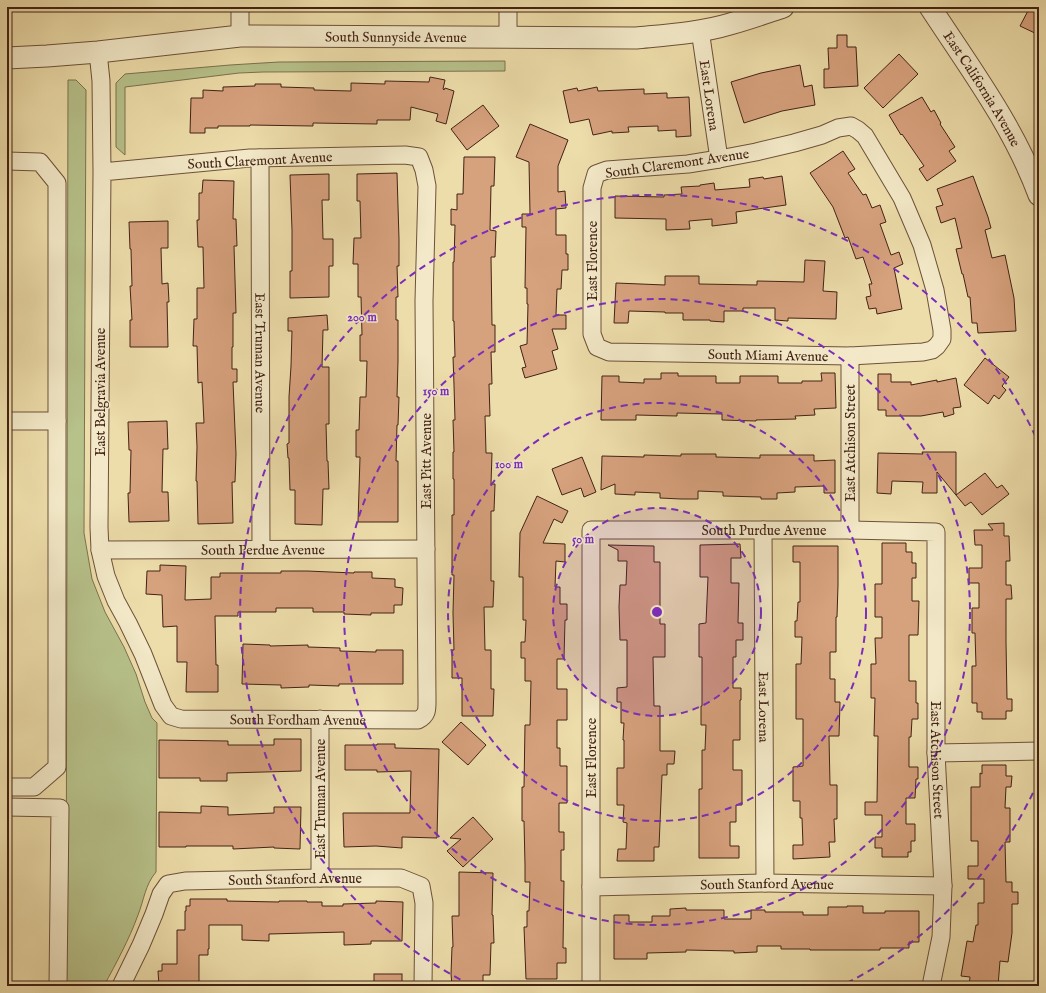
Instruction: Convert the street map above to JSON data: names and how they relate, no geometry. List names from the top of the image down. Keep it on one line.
{"streets":{"street":["South Sunnyside Avenue","East California Avenue","East Lorena","South Claremont Avenue","East Florence","East Truman Avenue","South Miami Avenue","East Belgravia Avenue","East Atchison Street","East Pitt Avenue","South Purdue Avenue","South Perdue Avenue","South Fordham Avenue","South Stanford Avenue"]},"crossings":[["South Sunnyside Avenue","East Lorena"],["South Sunnyside Avenue","East Belgravia Avenue"],["East Lorena","South Claremont Avenue"],["East Lorena","South Purdue Avenue"],["East Lorena","South Stanford Avenue"],["South Claremont Avenue","East Florence"],["South Claremont Avenue","East Truman Avenue"],["South Claremont Avenue","South Miami Avenue"],["South Claremont Avenue","East Belgravia Avenue"],["South Claremont Avenue","East Pitt Avenue"],["East Florence","South Miami Avenue"],["East Florence","South Purdue Avenue"],["East Florence","South Stanford Avenue"],["East Truman Avenue","South Perdue Avenue"],["East Truman Avenue","South Fordham Avenue"],["East Truman Avenue","South Stanford Avenue"],["South Miami Avenue","East Atchison Street"],["East Belgravia Avenue","South Perdue Avenue"],["East Belgravia Avenue","South Fordham Avenue"],["East Atchison Street","South Purdue Avenue"],["East Atchison Street","South Stanford Avenue"],["East Pitt Avenue","South Perdue Avenue"],["East Pitt Avenue","South Fordham Avenue"]],"rings":["200 m","150 m","100 m","50 m"]}
